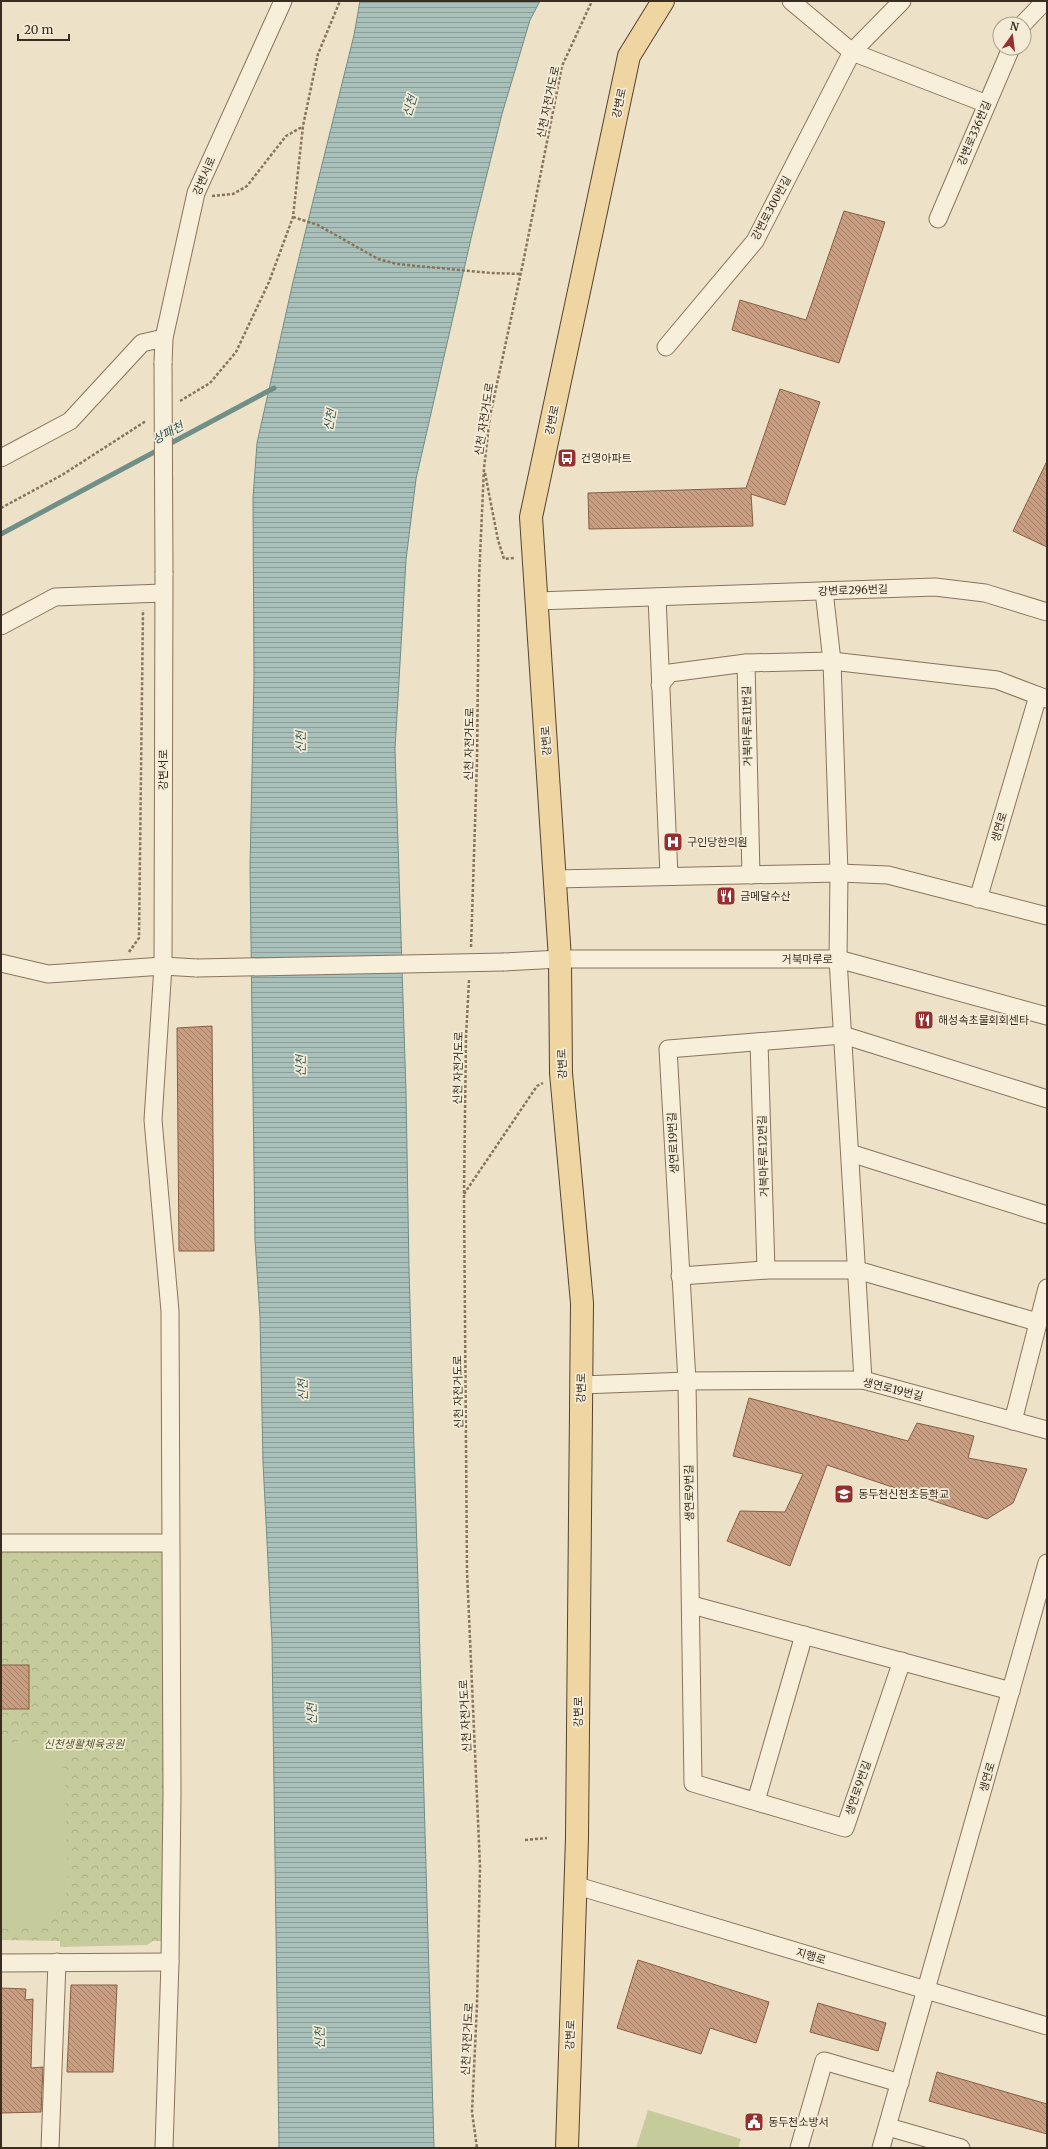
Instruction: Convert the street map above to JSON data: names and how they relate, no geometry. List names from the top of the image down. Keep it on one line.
{"streets":{"main road":["강변로"],"street":["강변로336번길","강변서로","강변로300번길","강변로296번길","거북마루로11번길","생연로","거북마루로","생연로19번길","거북마루로12번길","생연로9번길","지행로"],"path":["신천 자전거도로"]},"crossings":[["강변로","강변로296번길"],["강변로","거북마루로"],["강변로","생연로19번길"],["강변로","지행로"],["강변서로","거북마루로"],["생연로","지행로"],["생연로19번길","거북마루로12번길"],["생연로19번길","생연로9번길"]],"water":["신천","상패천"],"parks":["신천생활체육공원"],"places":{"bus stop":["건영아파트"],"hospital":["구인당한의원"],"restaurant":["금메달수산","해성속초물회회센타"],"school or university":["동두천신천초등학교"],"public building":["동두천소방서"]},"scale_bar":"20 m","north":"top"}
